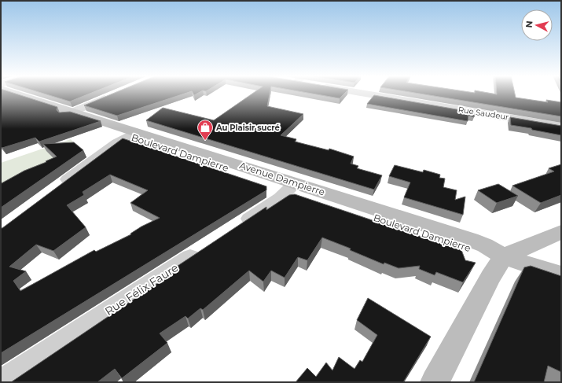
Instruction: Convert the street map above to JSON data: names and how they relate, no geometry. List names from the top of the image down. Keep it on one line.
{"streets":{"main road":["Boulevard Dampierre"],"street":["Rue Saudeur","Rue Félix Faure"]},"places":{"shop":["Au Plaisir sucré"]},"north":"left"}
